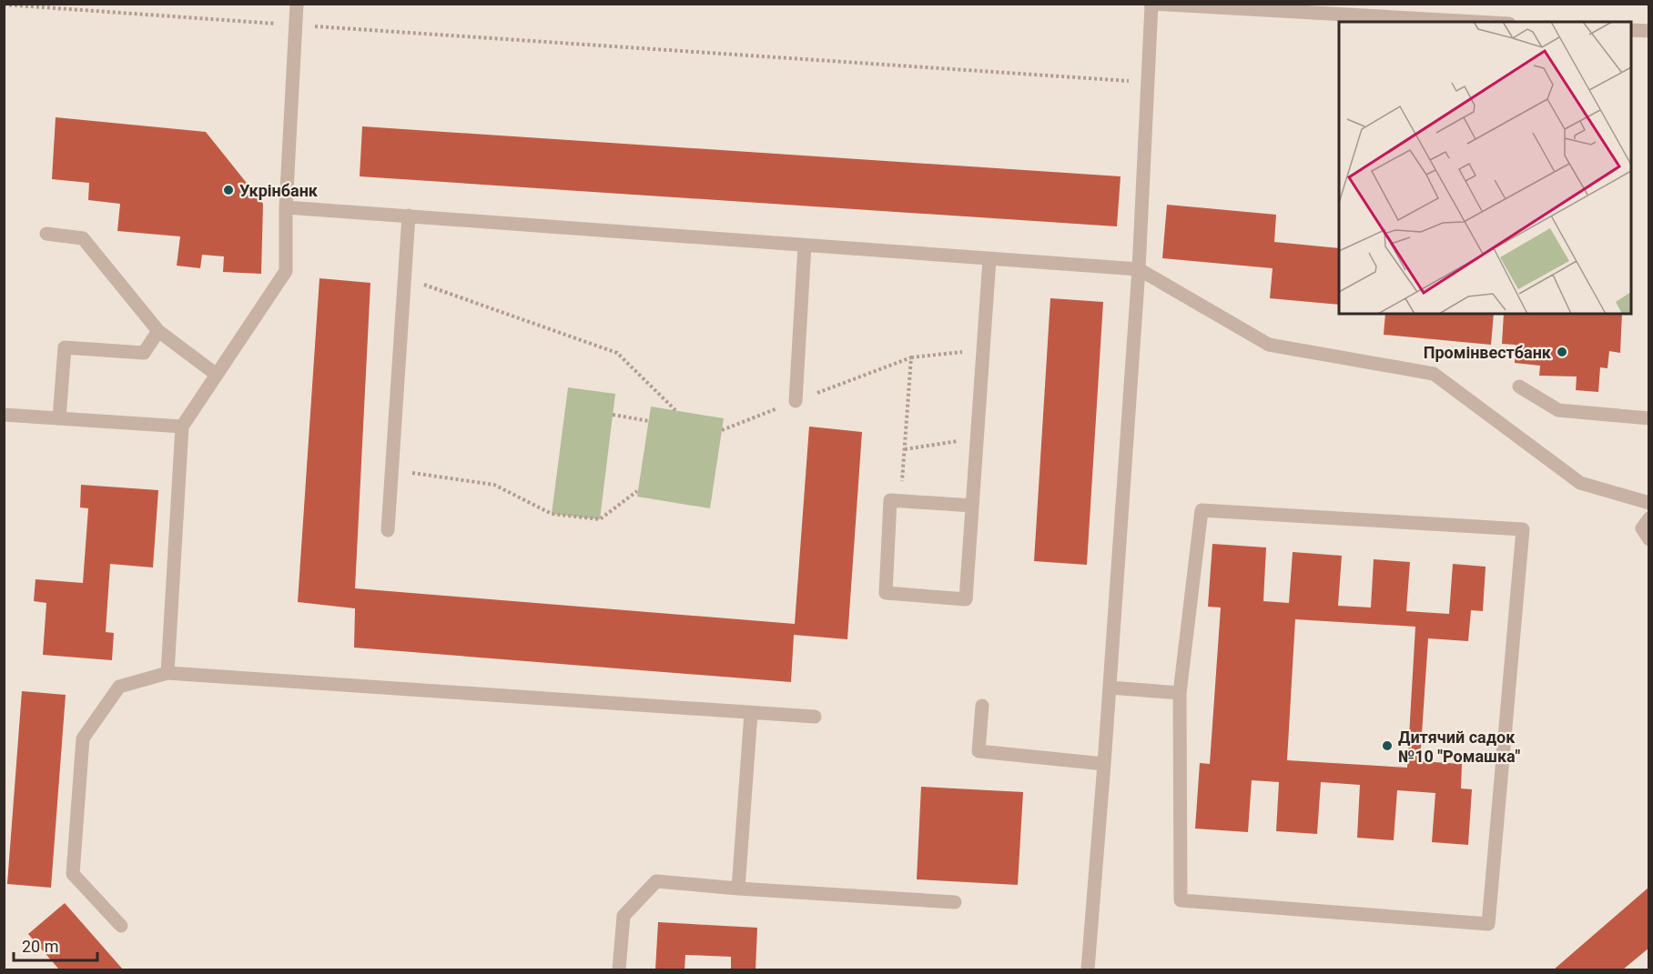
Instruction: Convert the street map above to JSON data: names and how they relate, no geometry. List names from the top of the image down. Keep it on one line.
{"places":["Укрінбанк","Промінвестбанк","Дитячий садок №10 \"Ромашка\""],"scale_bar":"20 m"}
